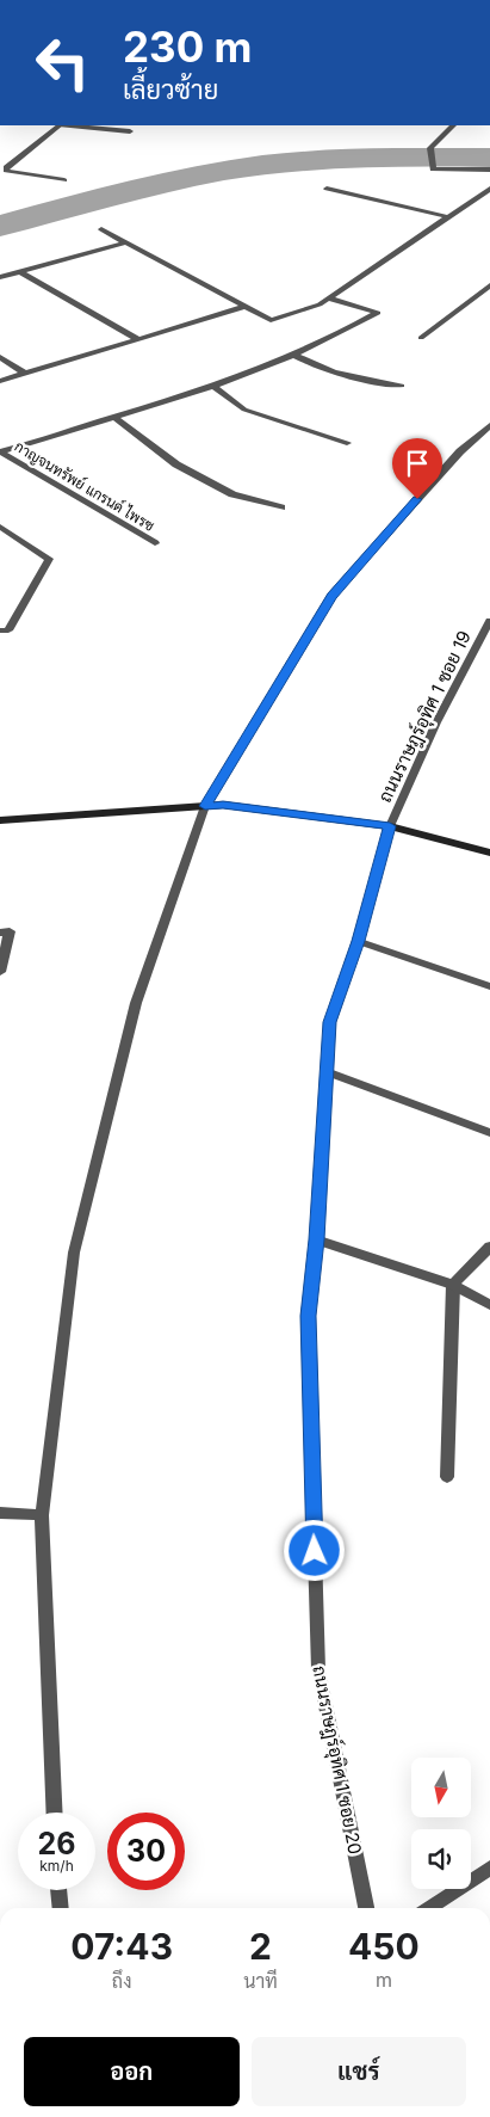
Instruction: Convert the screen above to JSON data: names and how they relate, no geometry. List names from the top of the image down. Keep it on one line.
{"streets":{"street":["กาญจนทรัพย์ แกรนด์ ไพรซ","ถนนราษฎร์อุทิศ 1 ซอย 19","ถนนราษฎร์อุทิศ 1 ซอย 20"]},"crossings":[["ถนนราษฎร์อุทิศ 1 ซอย 19","ถนนราษฎร์อุทิศ 1 ซอย 20"]],"north":"bottom","page":{"turn":["230 m","เลี้ยวซ้าย"],"speed":"26 km/h","limit":"30","eta":["07:43","ถึง","2","นาที","450","m"],"buttons":["ออก","แชร์"]}}
